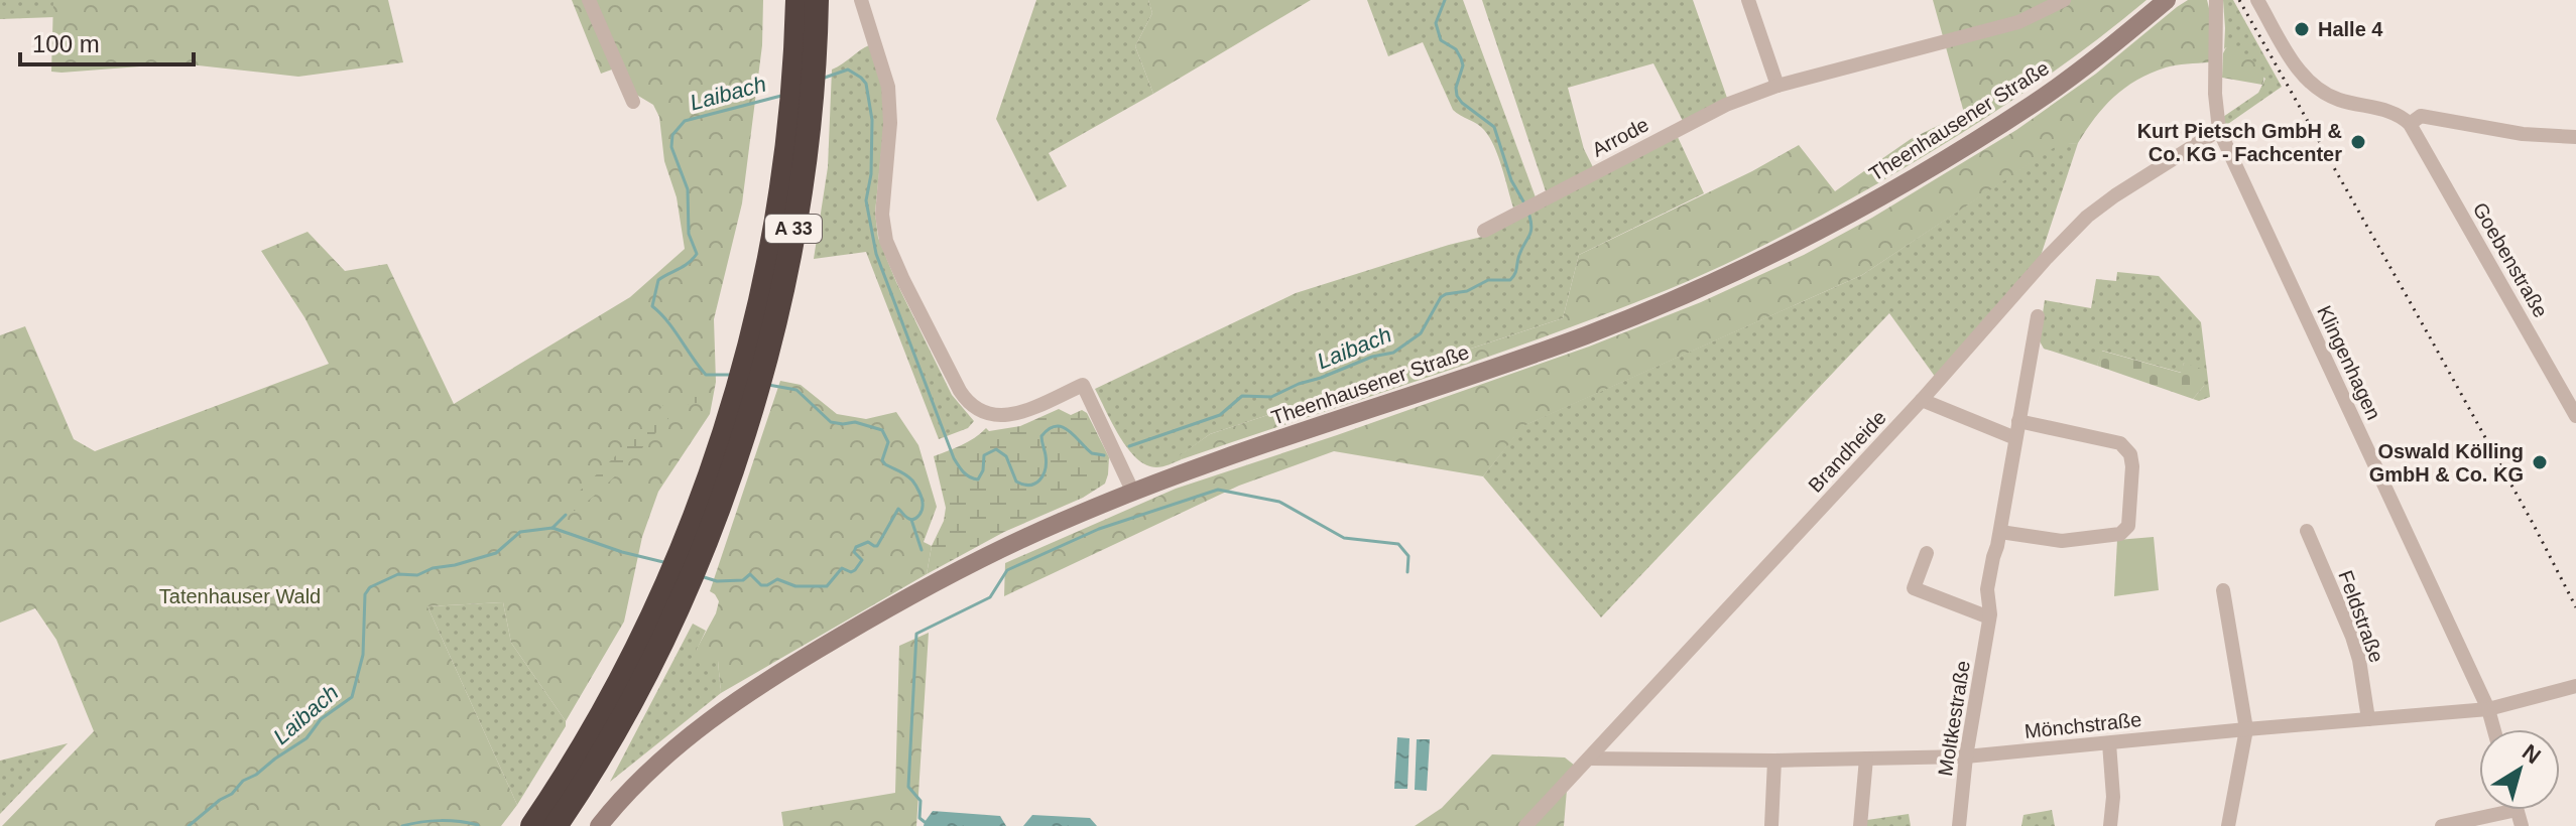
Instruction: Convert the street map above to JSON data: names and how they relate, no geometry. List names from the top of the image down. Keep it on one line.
{"streets":{"highway":["A 33"],"main road":["Theenhausener Straße"],"street":["Arrode","Goebenstraße","Klingenhagen","Brandheide","Feldstraße","Moltkestraße","Mönchstraße"]},"crossings":[["Klingenhagen","Brandheide"],["Klingenhagen","Mönchstraße"],["Brandheide","Mönchstraße"],["Feldstraße","Mönchstraße"],["Moltkestraße","Mönchstraße"]],"water":["Laibach"],"parks":["Tatenhauser Wald"],"places":["Halle 4","Kurt Pietsch GmbH & Co. KG - Fachcenter","Oswald Kölling GmbH & Co. KG"],"scale_bar":"100 m","north":"top right"}
